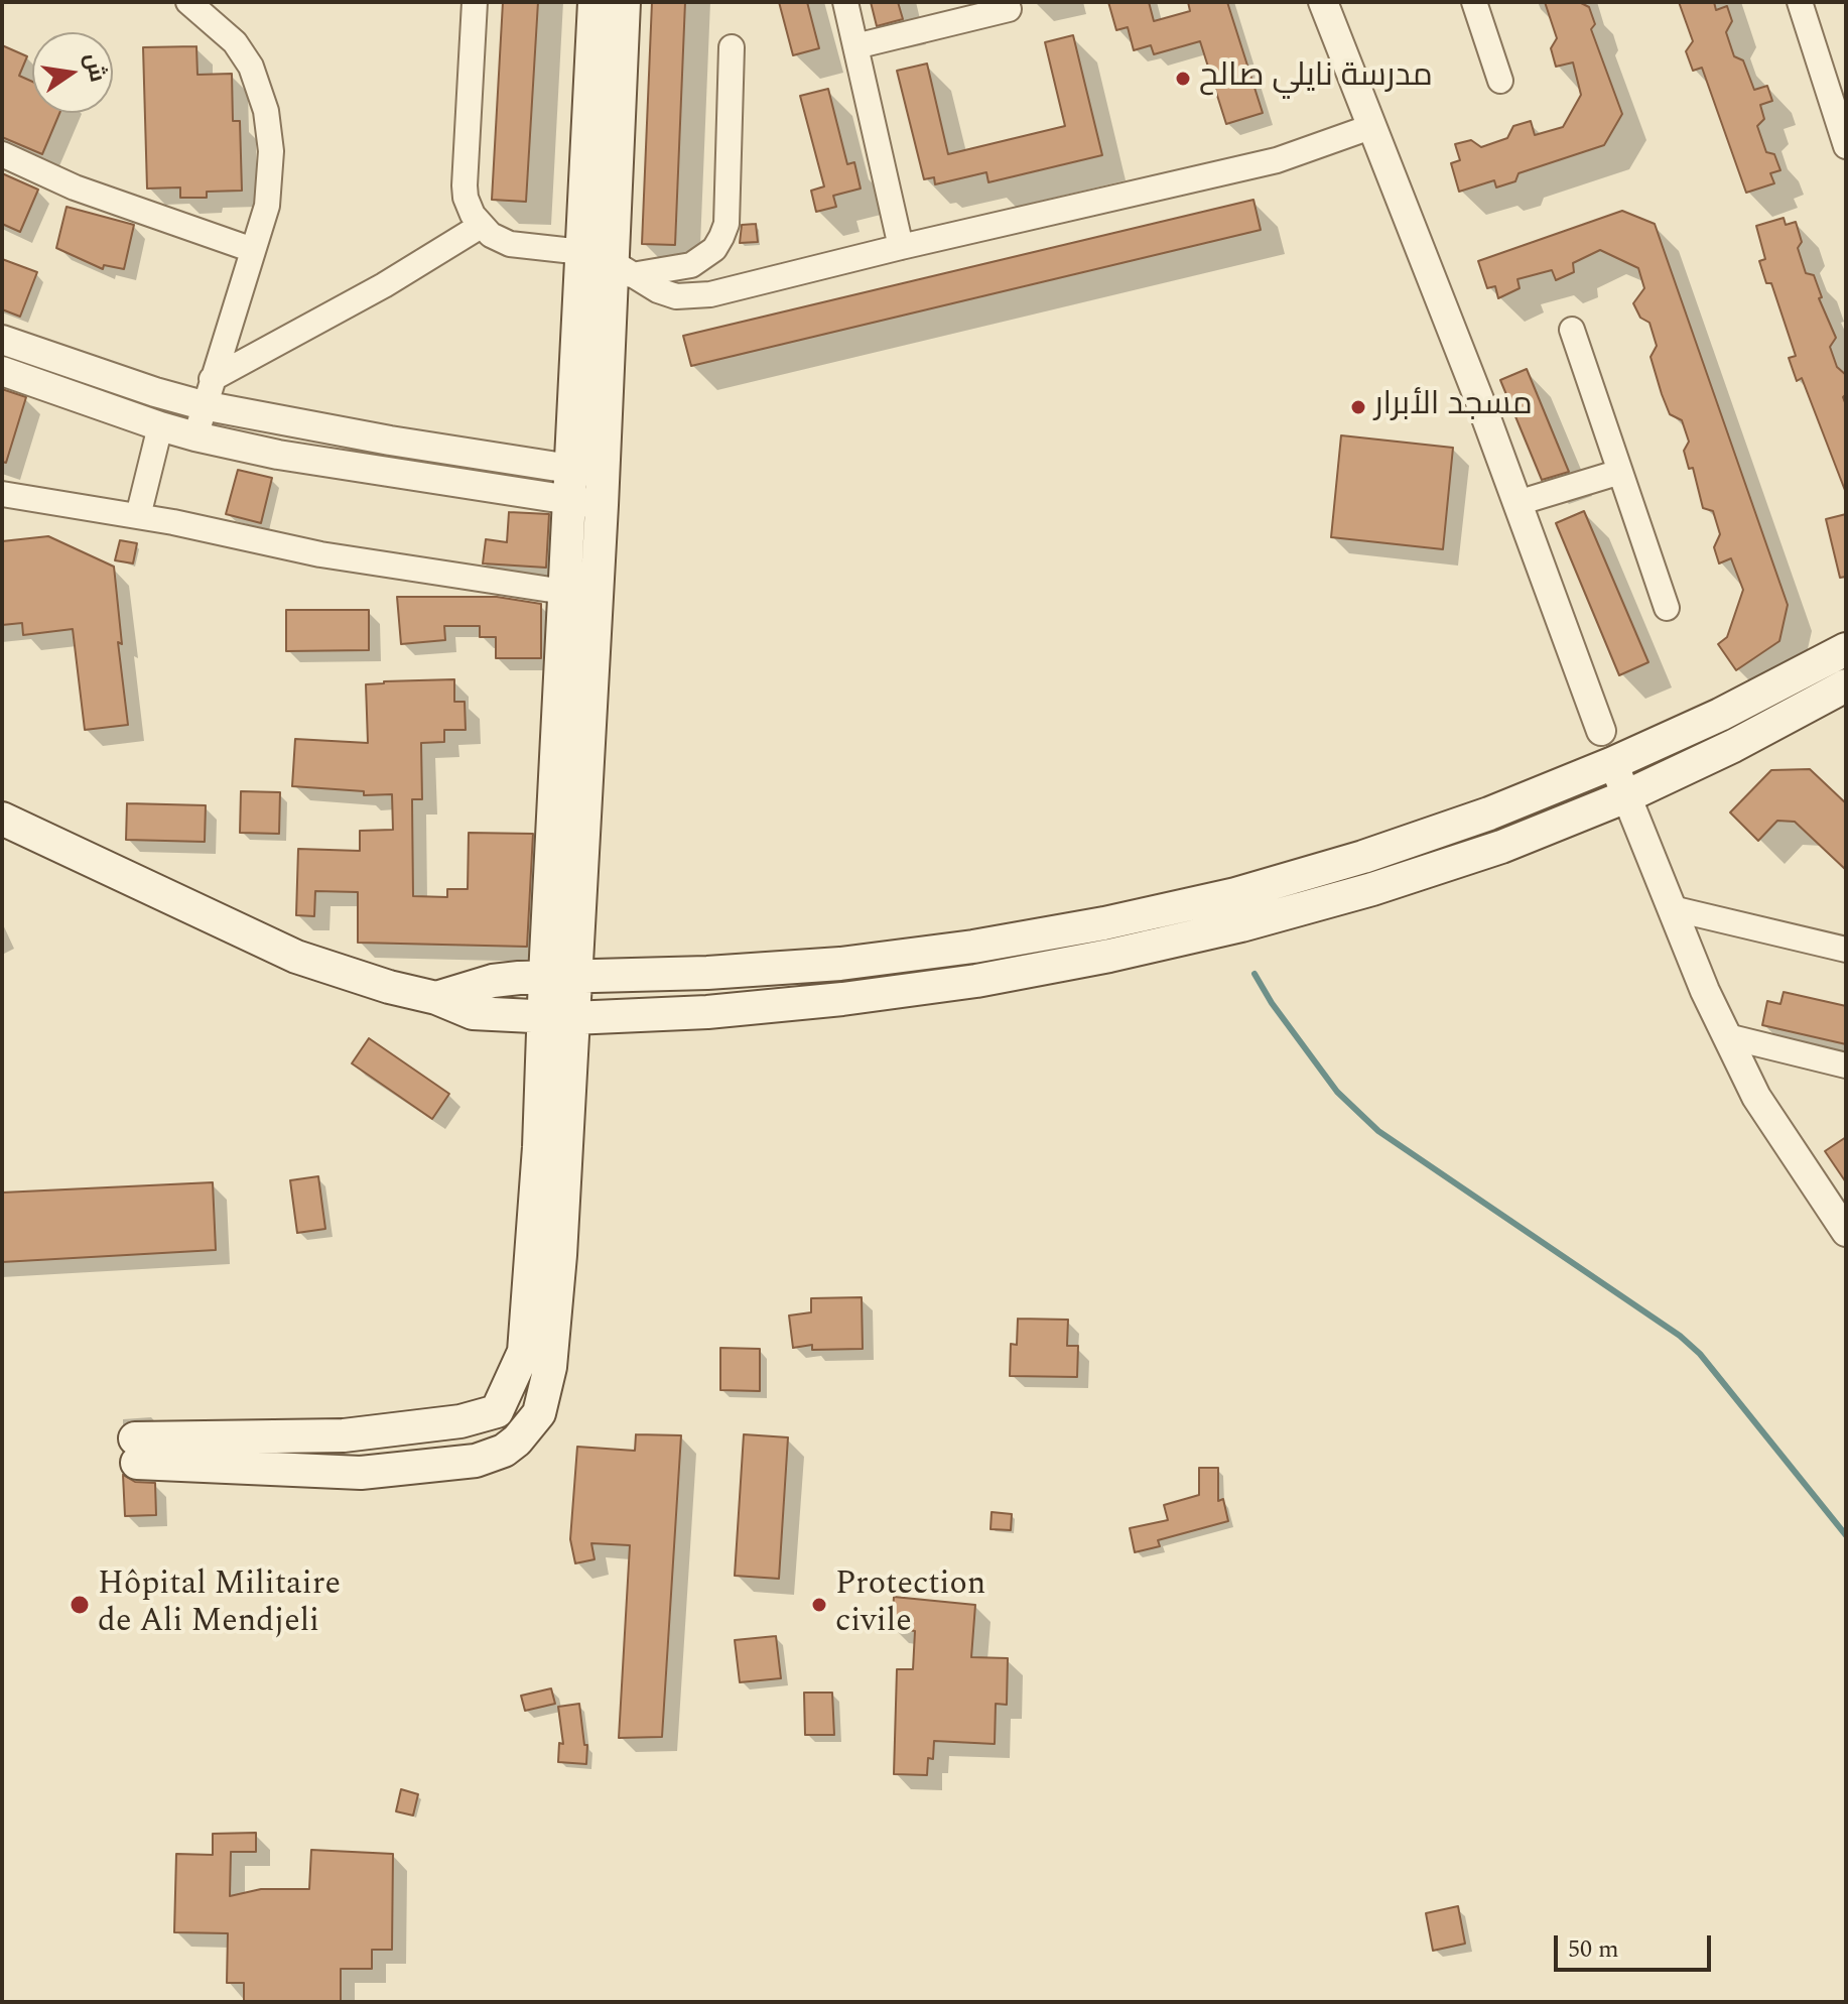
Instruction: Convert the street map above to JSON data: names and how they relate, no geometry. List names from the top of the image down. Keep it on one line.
{"places":["مدرسة نايلي صالح","مسجد الأبرار","Hôpital Militaire de Ali Mendjeli","Protection civile"],"scale_bar":"50 m","north":"right"}
